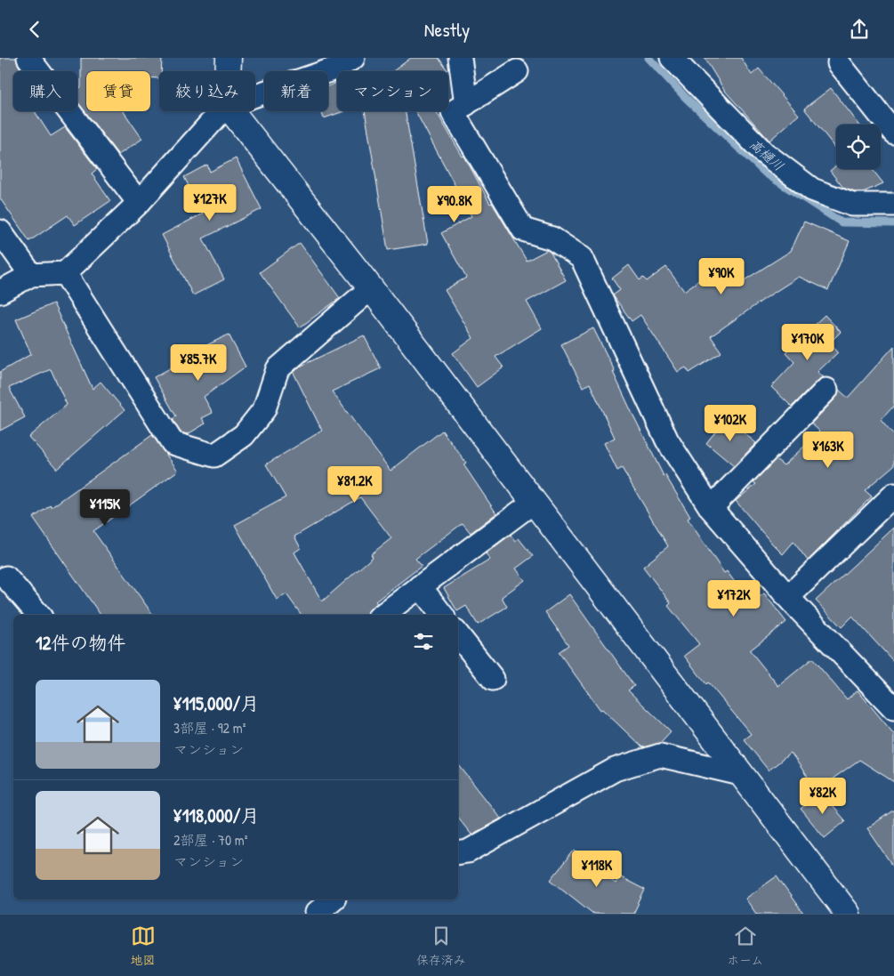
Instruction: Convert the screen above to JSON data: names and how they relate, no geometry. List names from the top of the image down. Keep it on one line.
{"water":["高樋川"],"page":{"header":"Nestly","chip":["購入","賃貸","絞り込み","新着","マンション"],"price":["¥127K","¥90.8K","¥90K","¥170K","¥85.7K","¥102K","¥163K","¥81.2K","¥115K","¥172K","¥82K","¥118K"],"heading":"12件の物件","list":[{"name":"¥115,000/月","note":"3部屋 · 92 m² · マンション"},{"name":"¥118,000/月","note":"2部屋 · 70 m² · マンション"}],"tabs":["地図","保存済み","ホーム"]}}
